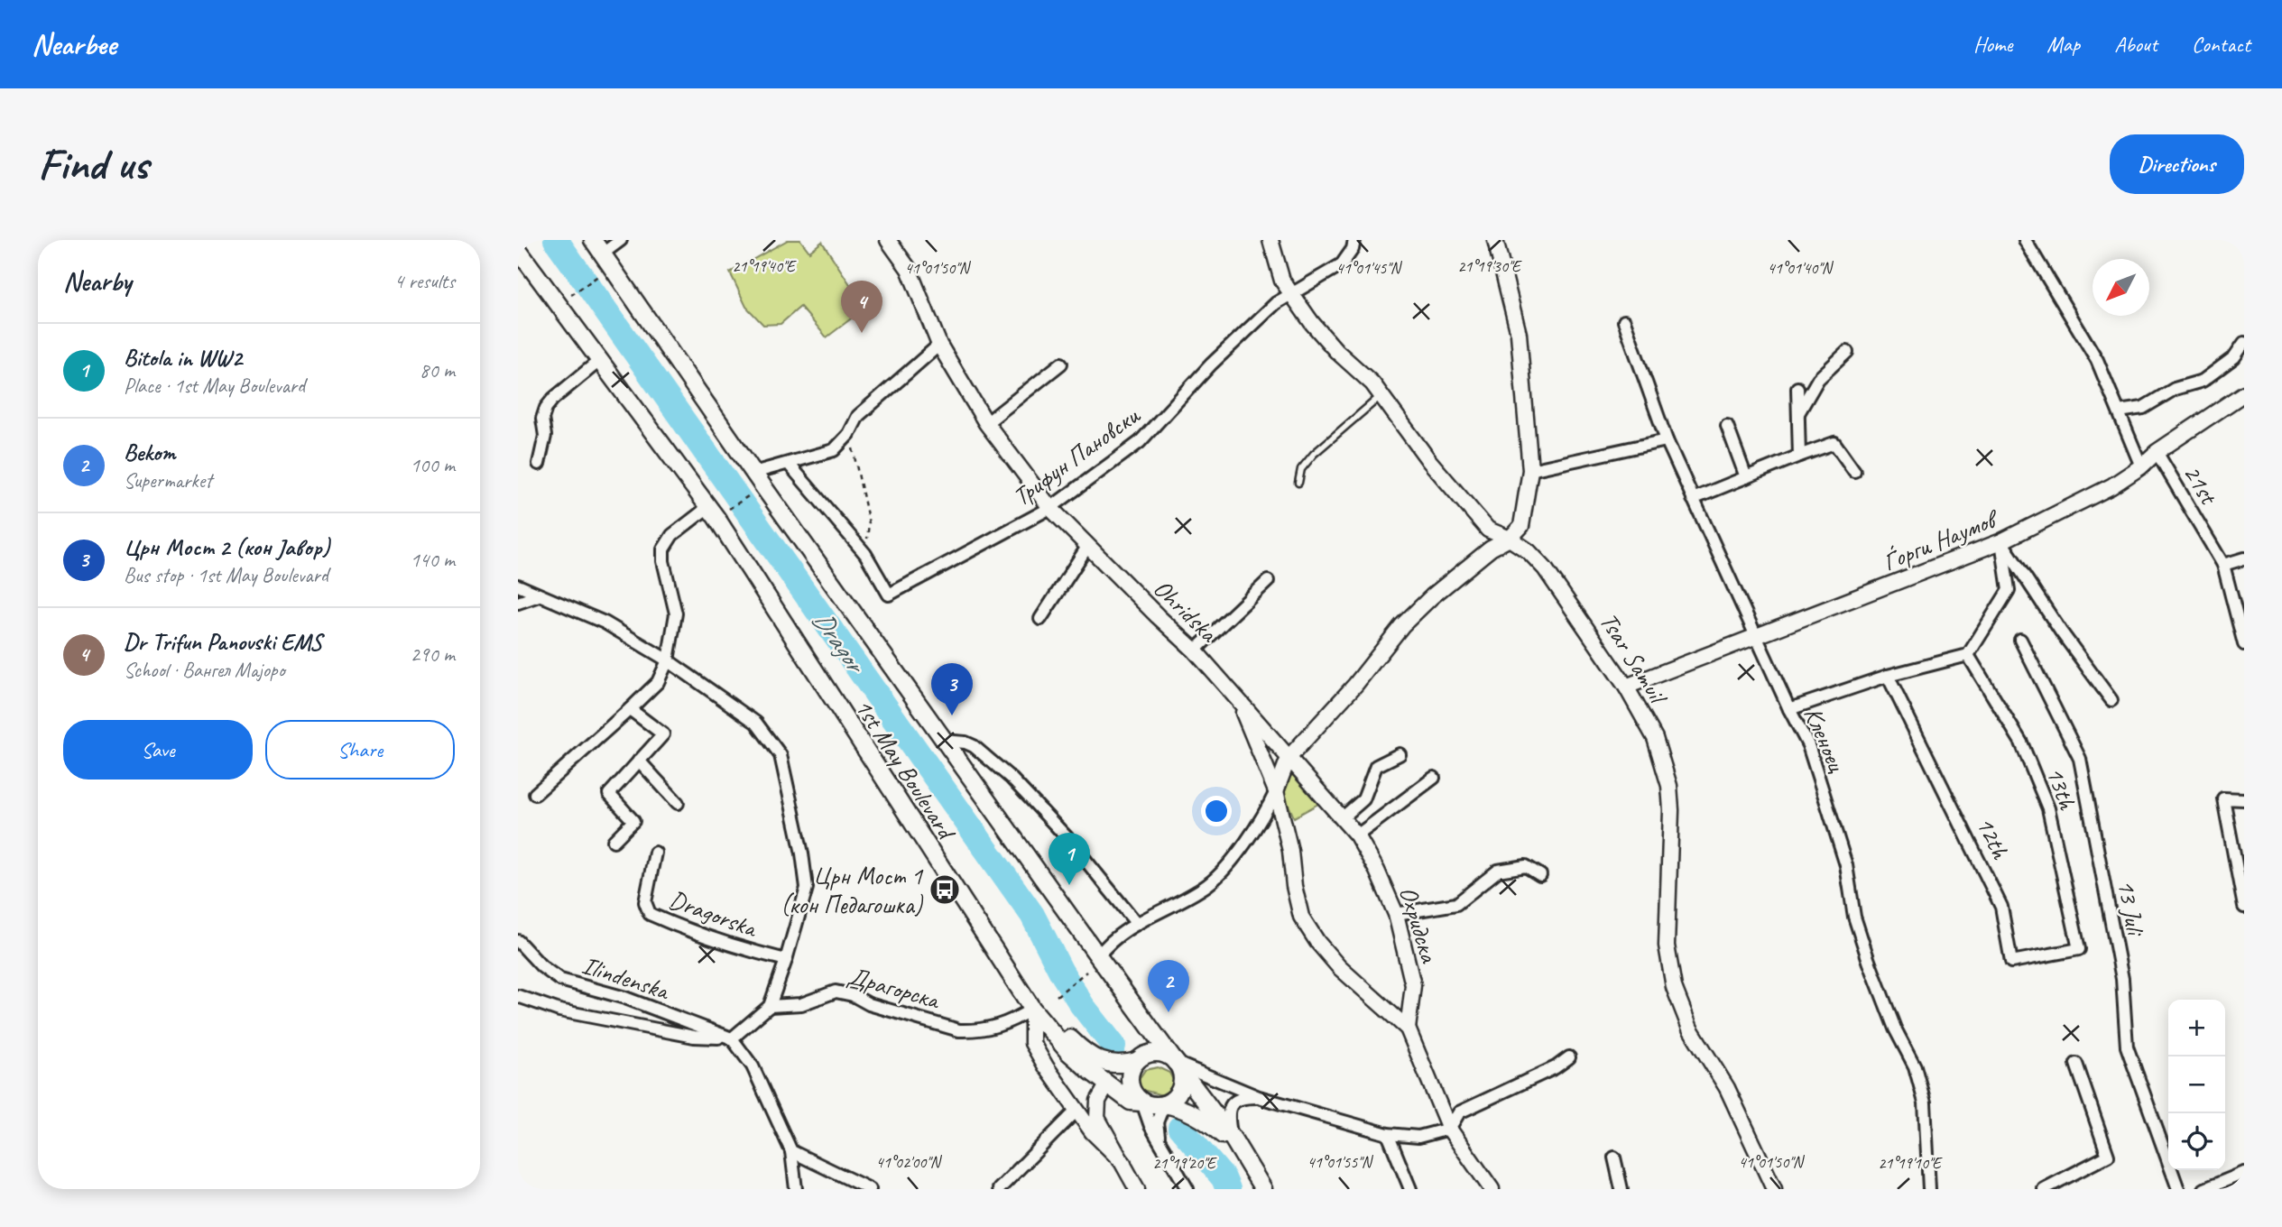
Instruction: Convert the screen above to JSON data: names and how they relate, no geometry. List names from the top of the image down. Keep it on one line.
{"streets":{"main road":["1st May Boulevard"],"street":["Трифун Пановски","21st","Ѓорги Наумов","Ohridska","Tsar Samuil","Кленоец","13th","12th","13 Juli","Dragorska","Охридска","Ilindenska","Драгорска"]},"crossings":[["Трифун Пановски","Ohridska"],["Трифун Пановски","Tsar Samuil"],["21st","Ѓорги Наумов"],["Ѓорги Наумов","Tsar Samuil"],["Ѓорги Наумов","Кленоец"],["Ohridska","Охридска"],["1st May Boulevard","Драгорска"],["13th","12th"]],"water":["Dragor"],"places":{"bus stop":["Црн Мост 1 (кон Педагошка)"]},"north":"bottom left","page":{"header":"Nearbee","nav":["Home","Map","About","Contact"],"buttons":["Directions",["Save","Share"]],"title":"Find us","heading":["Nearby","4 results"],"pins":["4","3","1","2"],"list":[{"mark":"1","name":"Bitola in WW2","note":"Place · 1st May Boulevard","value":"80 m"},{"mark":"2","name":"Bekom","note":"Supermarket","value":"100 m"},{"mark":"3","name":"Црн Мост 2 (кон Јавор)","note":"Bus stop · 1st May Boulevard","value":"140 m"},{"mark":"4","name":"Dr Trifun Panovski EMS","note":"School · Вангел Мајоро","value":"290 m"}],"map_buttons":["+","−"]},"coordinates":["21°19'40\"E","21°19'30\"E","41°01'40\"N","41°01'50\"N","41°01'45\"N","41°02'00\"N","41°01'55\"N","21°19'20\"E","21°19'10\"E"]}
